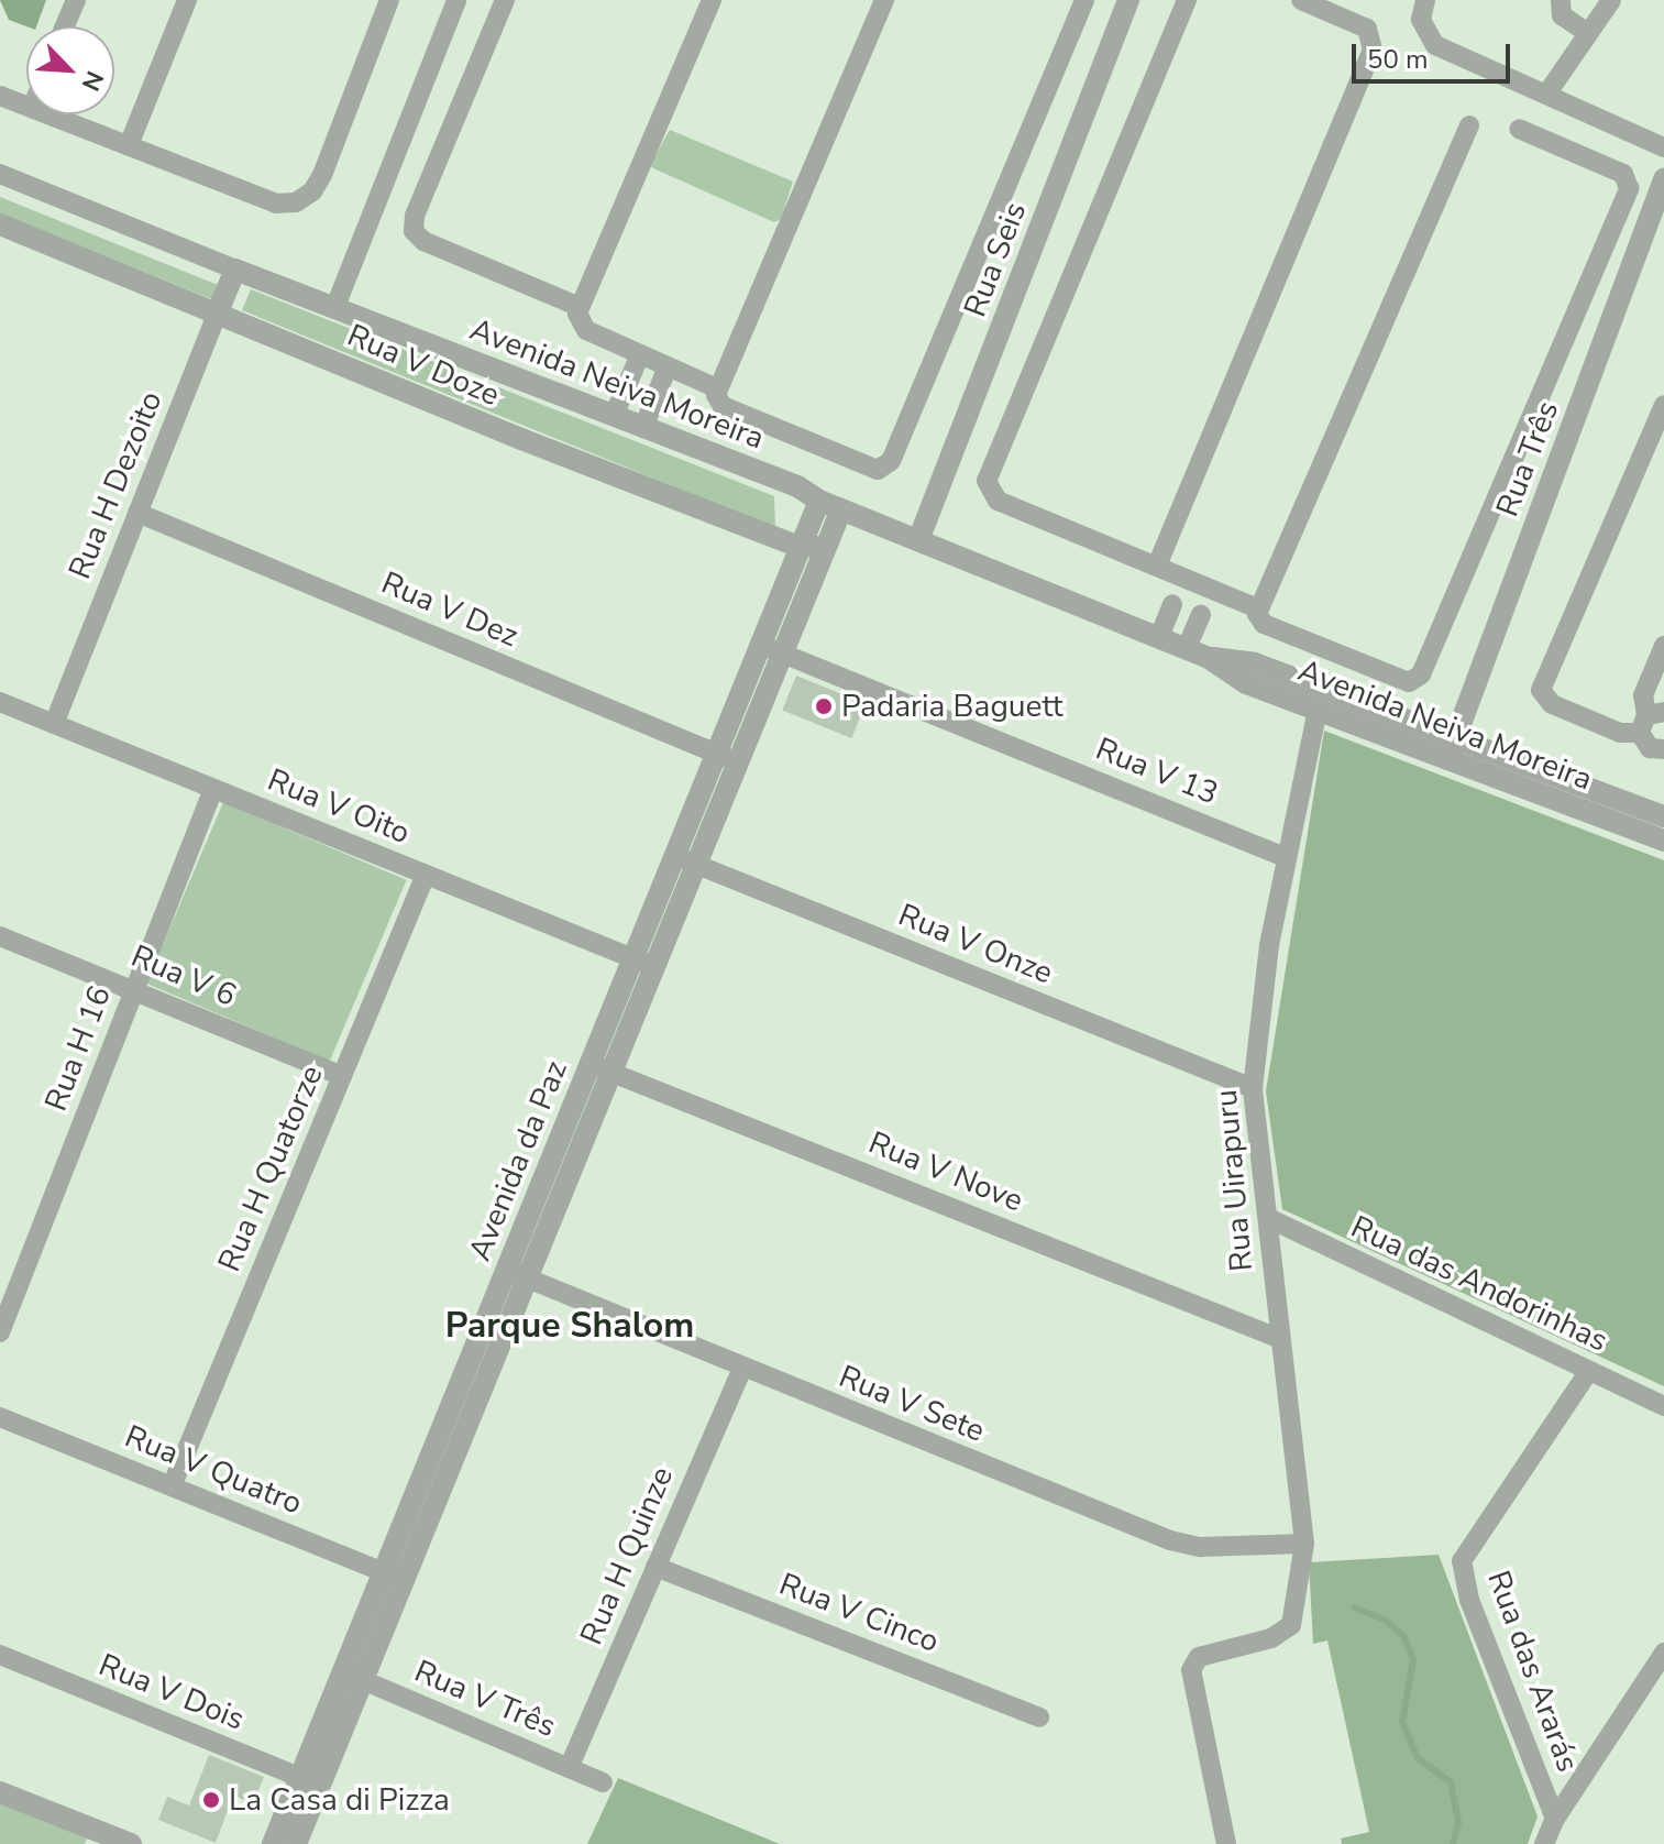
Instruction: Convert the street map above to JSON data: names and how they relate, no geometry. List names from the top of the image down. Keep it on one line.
{"streets":{"street":["Rua Seis","Rua V Doze","Avenida Neiva Moreira","Rua Três","Rua H Dezoito","Rua V Dez","Rua V 13","Rua V Oito","Rua V Onze","Rua V 6","Rua H 16","Avenida da Paz","Rua H Quatorze","Rua V Nove","Rua Uirapuru","Rua das Andorinhas","Rua V Sete","Rua V Quatro","Rua H Quinze","Rua V Cinco","Rua das Ararás","Rua V Dois","Rua V Três"]},"crossings":[["Rua Seis","Avenida Neiva Moreira"],["Rua V Doze","Rua H Dezoito"],["Rua V Doze","Avenida da Paz"],["Avenida Neiva Moreira","Rua Três"],["Avenida Neiva Moreira","Rua H Dezoito"],["Avenida Neiva Moreira","Avenida da Paz"],["Avenida Neiva Moreira","Rua Uirapuru"],["Rua H Dezoito","Rua V Dez"],["Rua H Dezoito","Rua V Oito"],["Rua V Dez","Avenida da Paz"],["Rua V 13","Avenida da Paz"],["Rua V 13","Rua Uirapuru"],["Rua V Oito","Rua H 16"],["Rua V Oito","Avenida da Paz"],["Rua V Oito","Rua H Quatorze"],["Rua V Onze","Avenida da Paz"],["Rua V Onze","Rua Uirapuru"],["Rua V 6","Rua H 16"],["Rua V 6","Rua H Quatorze"],["Avenida da Paz","Rua V Nove"],["Avenida da Paz","Rua V Sete"],["Avenida da Paz","Rua V Quatro"],["Avenida da Paz","Rua V Dois"],["Avenida da Paz","Rua V Três"],["Rua H Quatorze","Rua V Quatro"],["Rua V Nove","Rua Uirapuru"],["Rua Uirapuru","Rua das Andorinhas"],["Rua Uirapuru","Rua V Sete"],["Rua das Andorinhas","Rua das Ararás"],["Rua V Sete","Rua H Quinze"],["Rua H Quinze","Rua V Cinco"],["Rua H Quinze","Rua V Três"]],"districts":["Parque Shalom"],"places":["Padaria Baguett","La Casa di Pizza"],"scale_bar":"50 m","north":"bottom right"}
